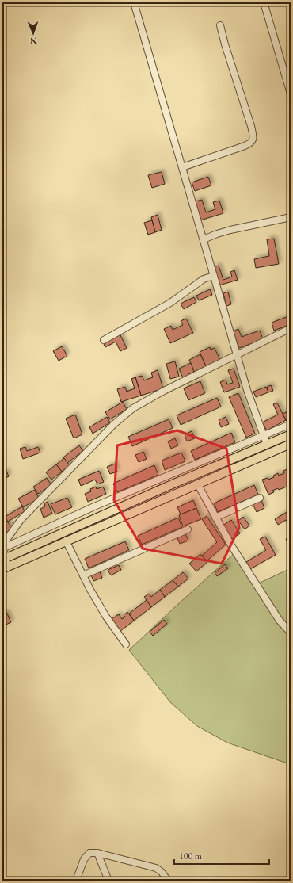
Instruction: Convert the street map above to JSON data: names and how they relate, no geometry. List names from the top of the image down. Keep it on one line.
{"scale_bar":"100 m","north":"bottom"}
